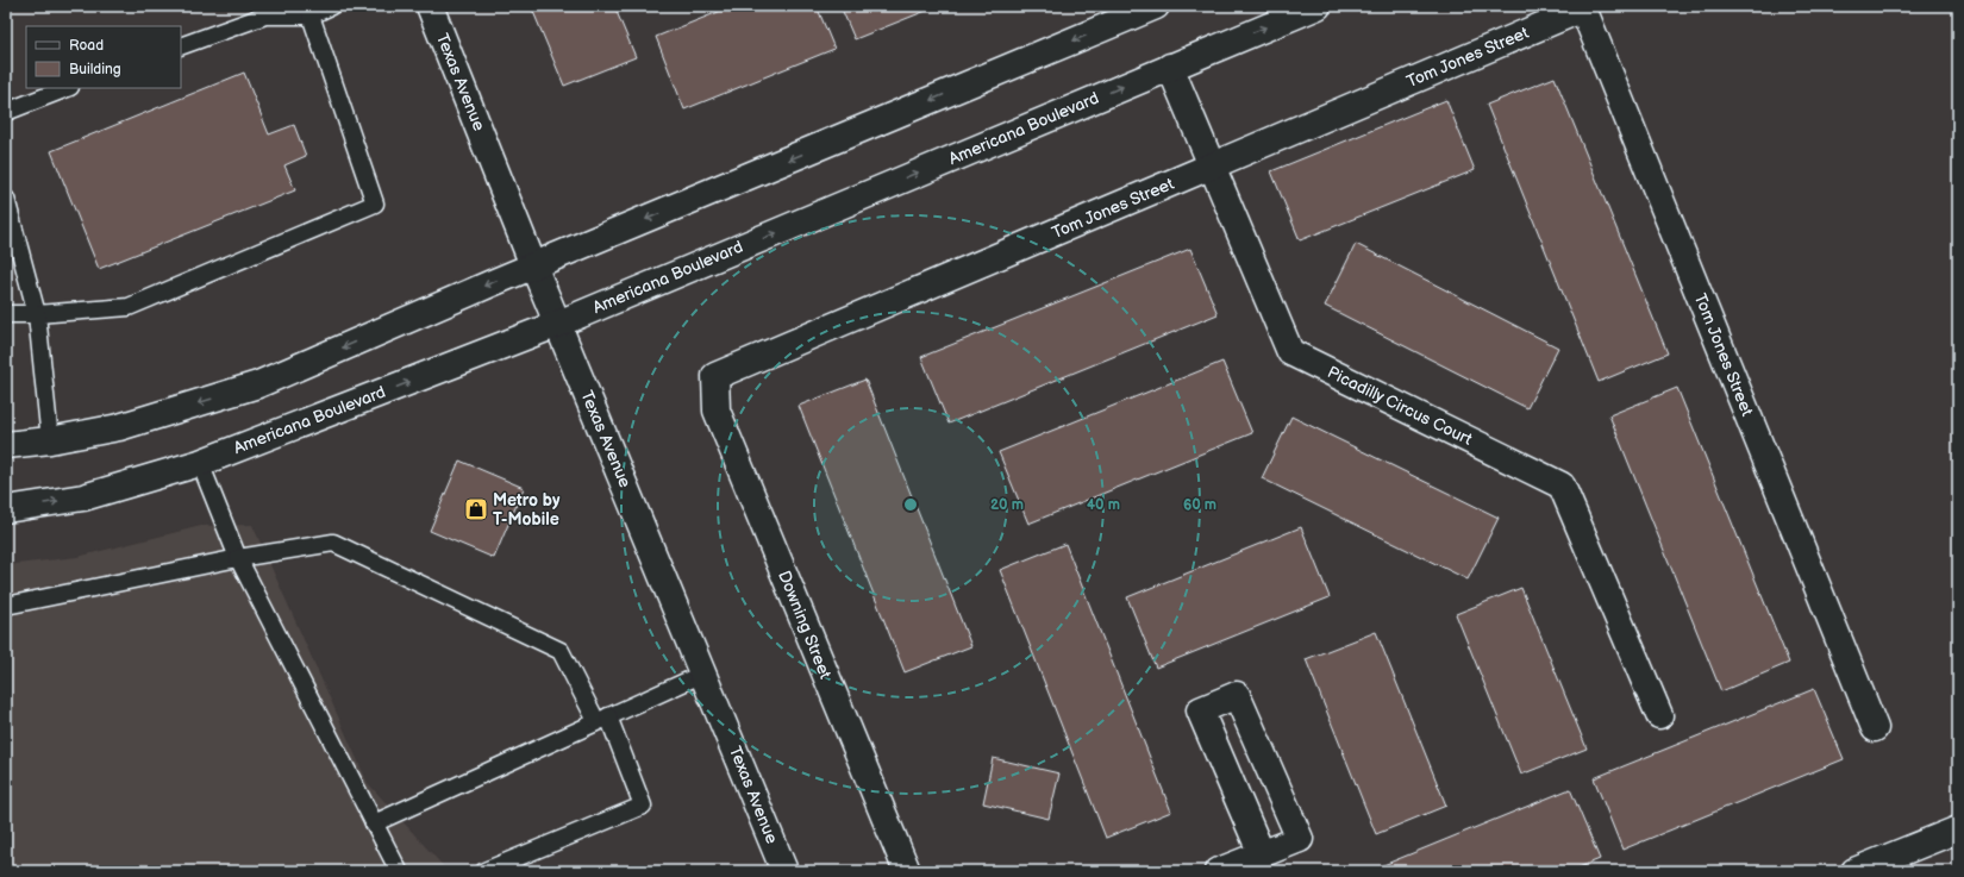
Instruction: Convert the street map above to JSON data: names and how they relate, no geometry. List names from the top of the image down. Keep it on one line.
{"streets":{"street":["Tom Jones Street","Texas Avenue","Americana Boulevard","Picadilly Circus Court","Downing Street"]},"crossings":[["Tom Jones Street","Picadilly Circus Court"],["Tom Jones Street","Downing Street"],["Texas Avenue","Americana Boulevard"],["Americana Boulevard","Picadilly Circus Court"]],"places":{"shop":["Metro by T-Mobile"]},"legend":["Road","Building"],"rings":["20 m","40 m","60 m"]}
